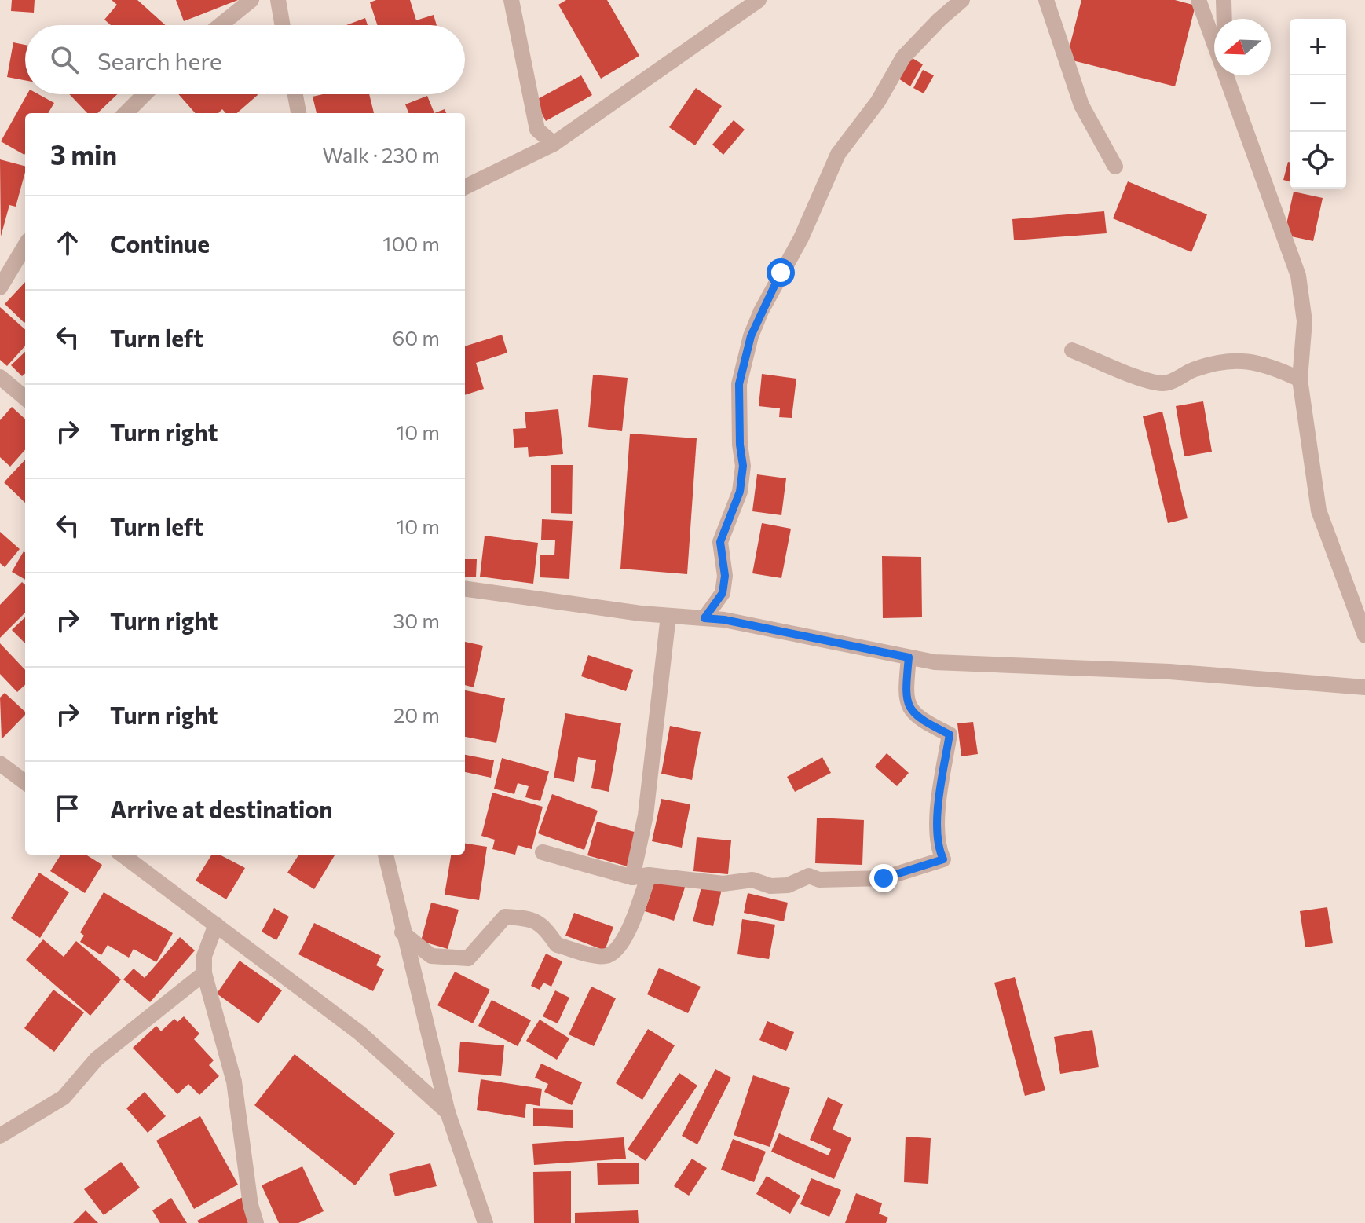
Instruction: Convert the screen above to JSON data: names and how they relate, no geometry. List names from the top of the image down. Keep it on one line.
{"north":"left","page":{"map_buttons":["+","−"],"search":"Search here","heading":["3 min","Walk · 230 m"],"list":[["Continue","100 m"],["Turn left","60 m"],["Turn right","10 m"],["Turn left","10 m"],["Turn right","30 m"],["Turn right","20 m"],"Arrive at destination"]}}
